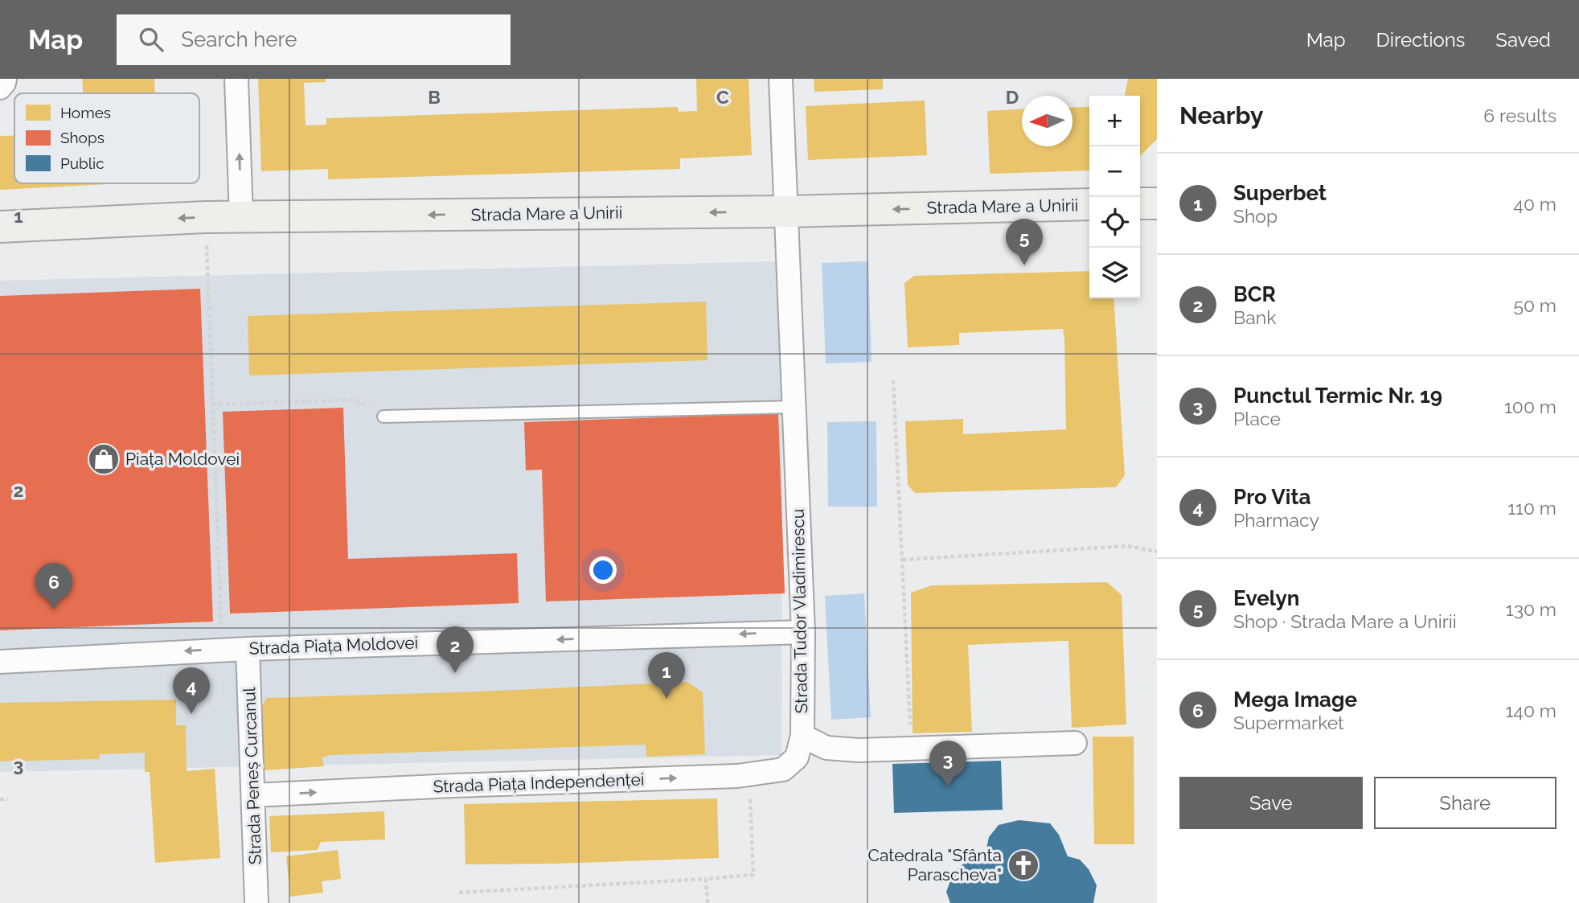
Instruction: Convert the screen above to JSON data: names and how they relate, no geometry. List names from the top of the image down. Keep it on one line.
{"streets":{"main road":["Strada Mare a Unirii"],"street":["Strada Tudor Vladimirescu","Strada Piața Moldovei","Strada Peneș Curcanul","Strada Piața Independenței"]},"crossings":[["Strada Mare a Unirii","Strada Tudor Vladimirescu"],["Strada Tudor Vladimirescu","Strada Piața Moldovei"],["Strada Tudor Vladimirescu","Strada Piața Independenței"],["Strada Piața Moldovei","Strada Peneș Curcanul"],["Strada Peneș Curcanul","Strada Piața Independenței"]],"one_way":["Strada Mare a Unirii","Strada Piața Moldovei","Strada Piața Independenței"],"places":{"shop":["Piața Moldovei"],"church":["Catedrala \"Sfânta Parascheva\""]},"legend":["Homes","Shops","Public"],"north":"left","page":{"header":"Map","search":"Search here","nav":["Map","Directions","Saved"],"heading":["Nearby","6 results"],"map_buttons":["+","−"],"list":[{"mark":"1","name":"Superbet","note":"Shop","value":"40 m"},{"mark":"2","name":"BCR","note":"Bank","value":"50 m"},{"mark":"3","name":"Punctul Termic Nr. 19","note":"Place","value":"100 m"},{"mark":"4","name":"Pro Vita","note":"Pharmacy","value":"110 m"},{"mark":"5","name":"Evelyn","note":"Shop · Strada Mare a Unirii","value":"130 m"},{"mark":"6","name":"Mega Image","note":"Supermarket","value":"140 m"}],"pins":["5","6","2","1","4","3"],"buttons":["Save","Share"]},"grid":{"columns":["B","C","D"],"rows":["1","2","3"]}}
